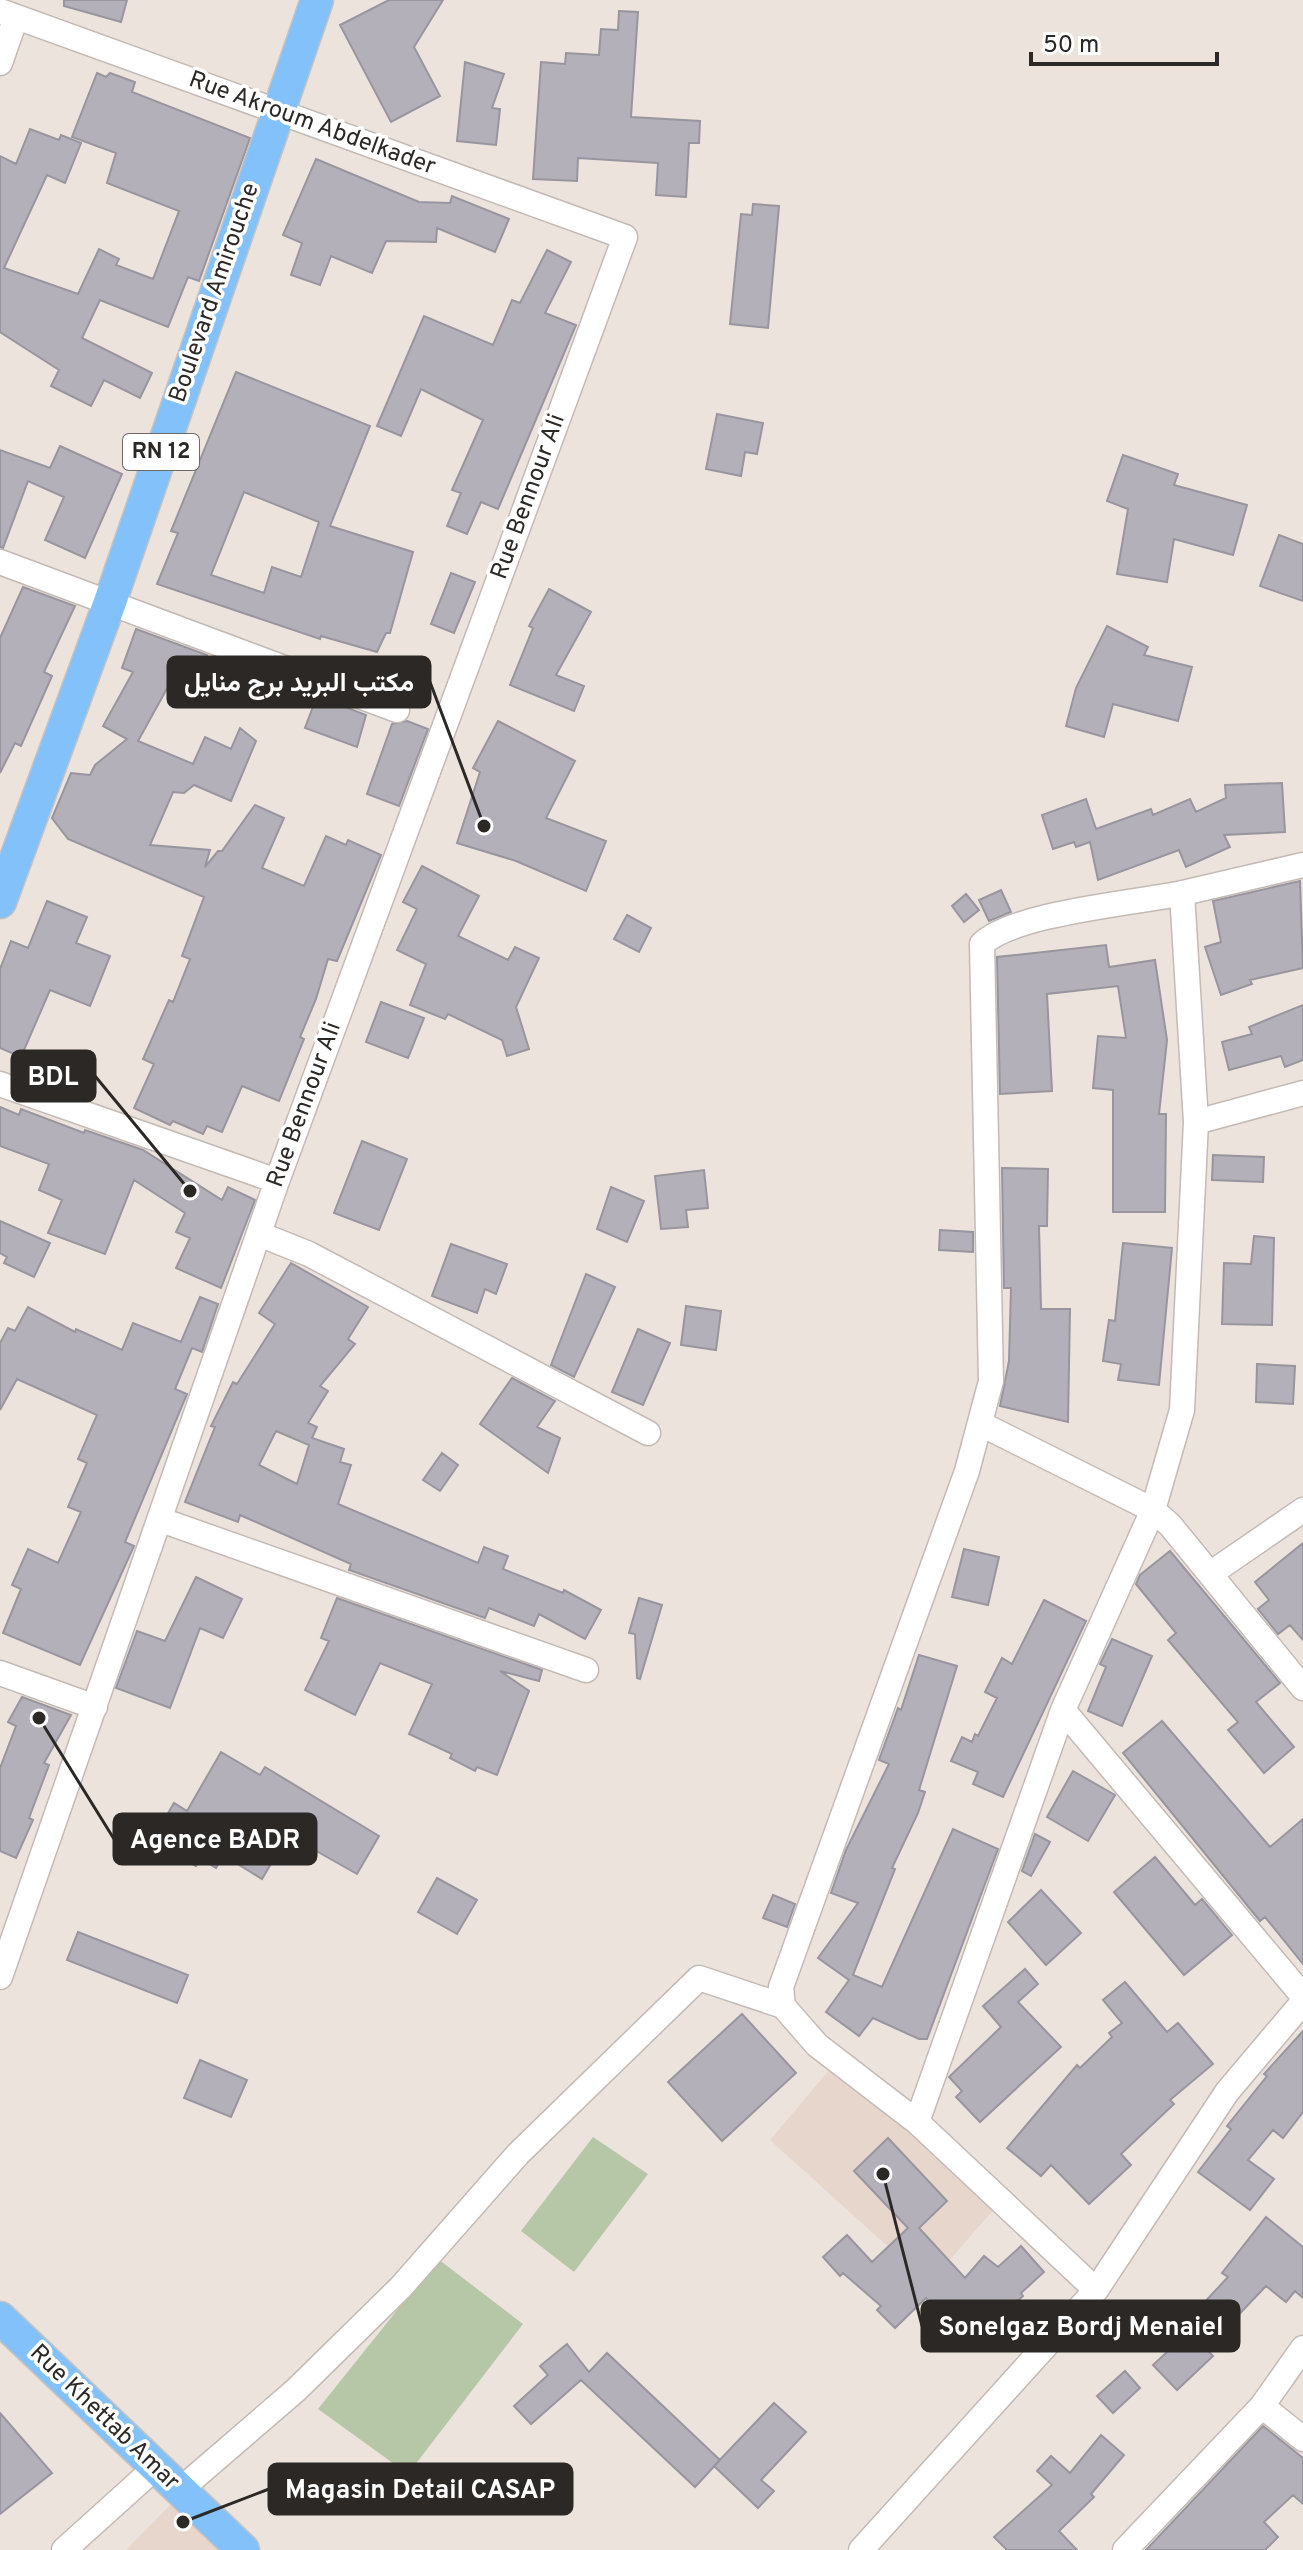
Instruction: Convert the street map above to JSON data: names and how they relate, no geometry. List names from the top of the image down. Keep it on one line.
{"streets":{"main road":["Boulevard Amirouche","RN 12","Rue Khettab Amar"],"street":["Rue Akroum Abdelkader","Rue Bennour Ali"]},"crossings":[["Rue Akroum Abdelkader","Boulevard Amirouche"],["Rue Akroum Abdelkader","Rue Bennour Ali"]],"places":["مكتب البريد برج منايل","BDL","Agence BADR","Sonelgaz Bordj Menaiel","Magasin Detail CASAP"],"scale_bar":"50 m"}
